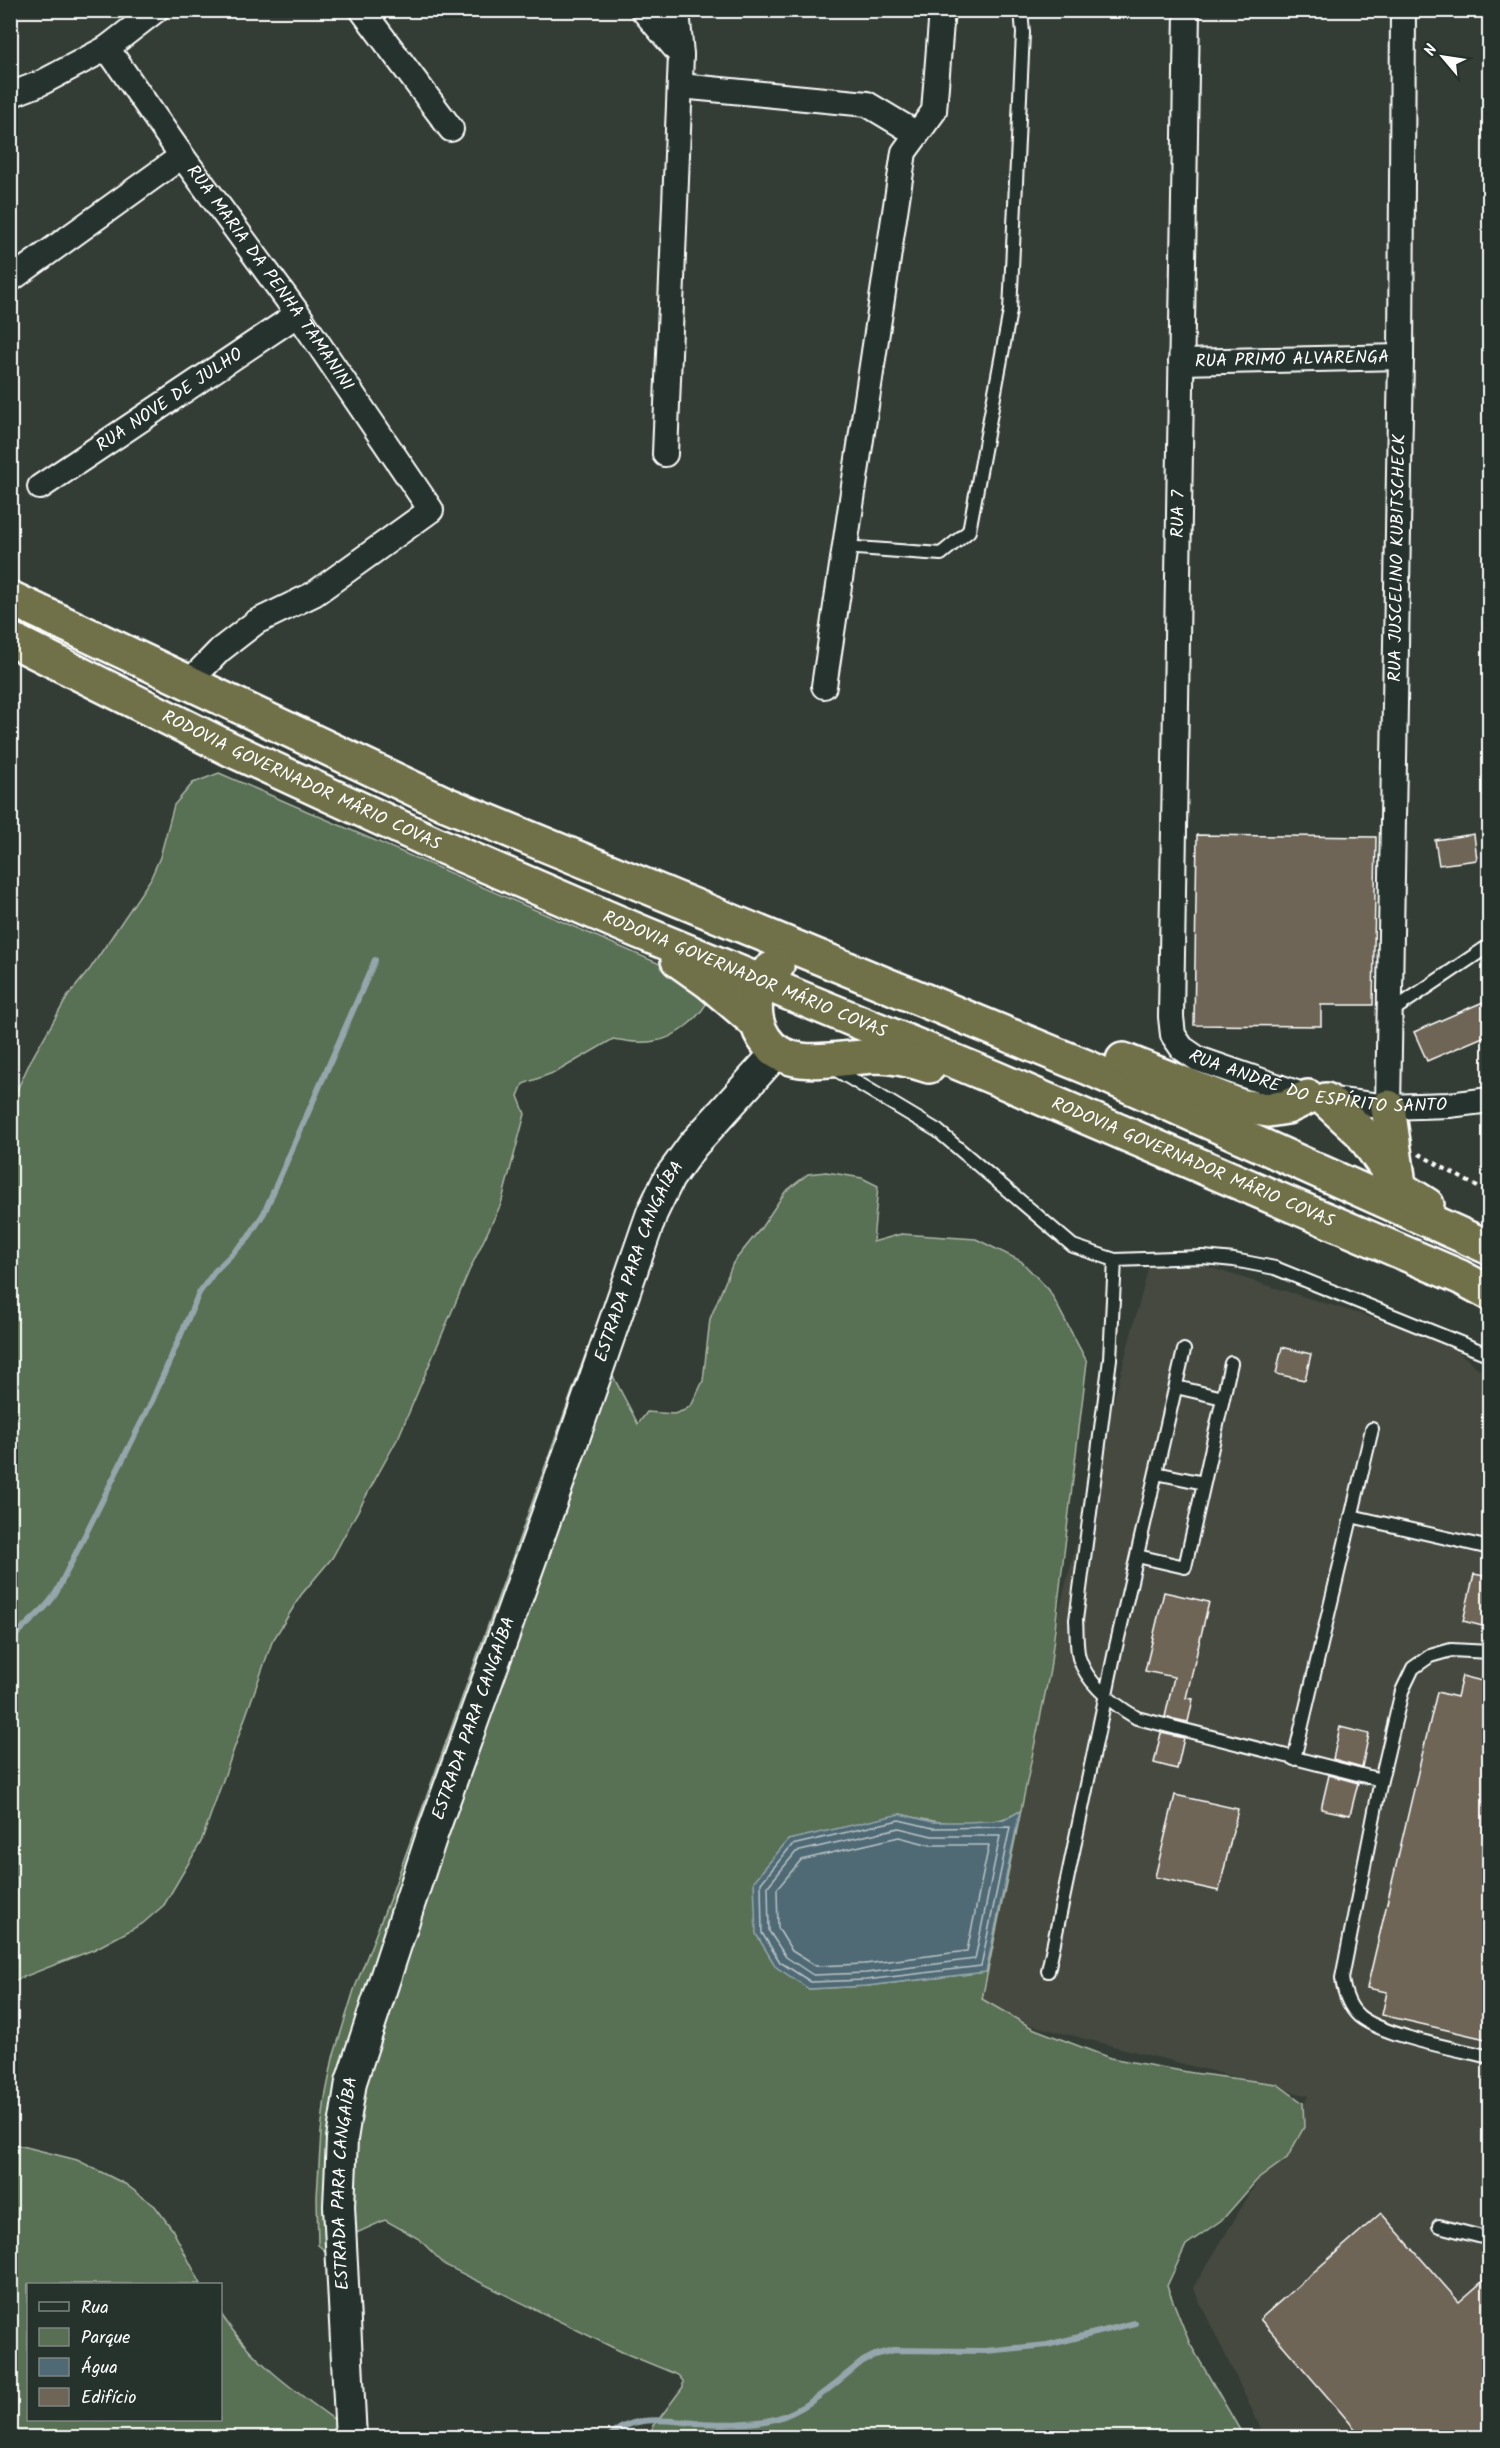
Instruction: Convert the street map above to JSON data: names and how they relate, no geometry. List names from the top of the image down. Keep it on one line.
{"streets":{"highway":["RODOVIA GOVERNADOR MÁRIO COVAS"],"street":["RUA MARIA DA PENHA TAMANINI","RUA PRIMO ALVARENGA","RUA NOVE DE JULHO","RUA 7","RUA JUSCELINO KUBITSCHECK","RUA ANDRÉ DO ESPÍRITO SANTO","ESTRADA PARA CANGAÍBA"]},"crossings":[["RUA MARIA DA PENHA TAMANINI","RUA NOVE DE JULHO"],["RUA PRIMO ALVARENGA","RUA 7"],["RUA PRIMO ALVARENGA","RUA JUSCELINO KUBITSCHECK"],["RUA 7","RUA ANDRÉ DO ESPÍRITO SANTO"],["RUA JUSCELINO KUBITSCHECK","RUA ANDRÉ DO ESPÍRITO SANTO"]],"legend":["Rua","Parque","Água","Edifício"],"north":"top left"}
